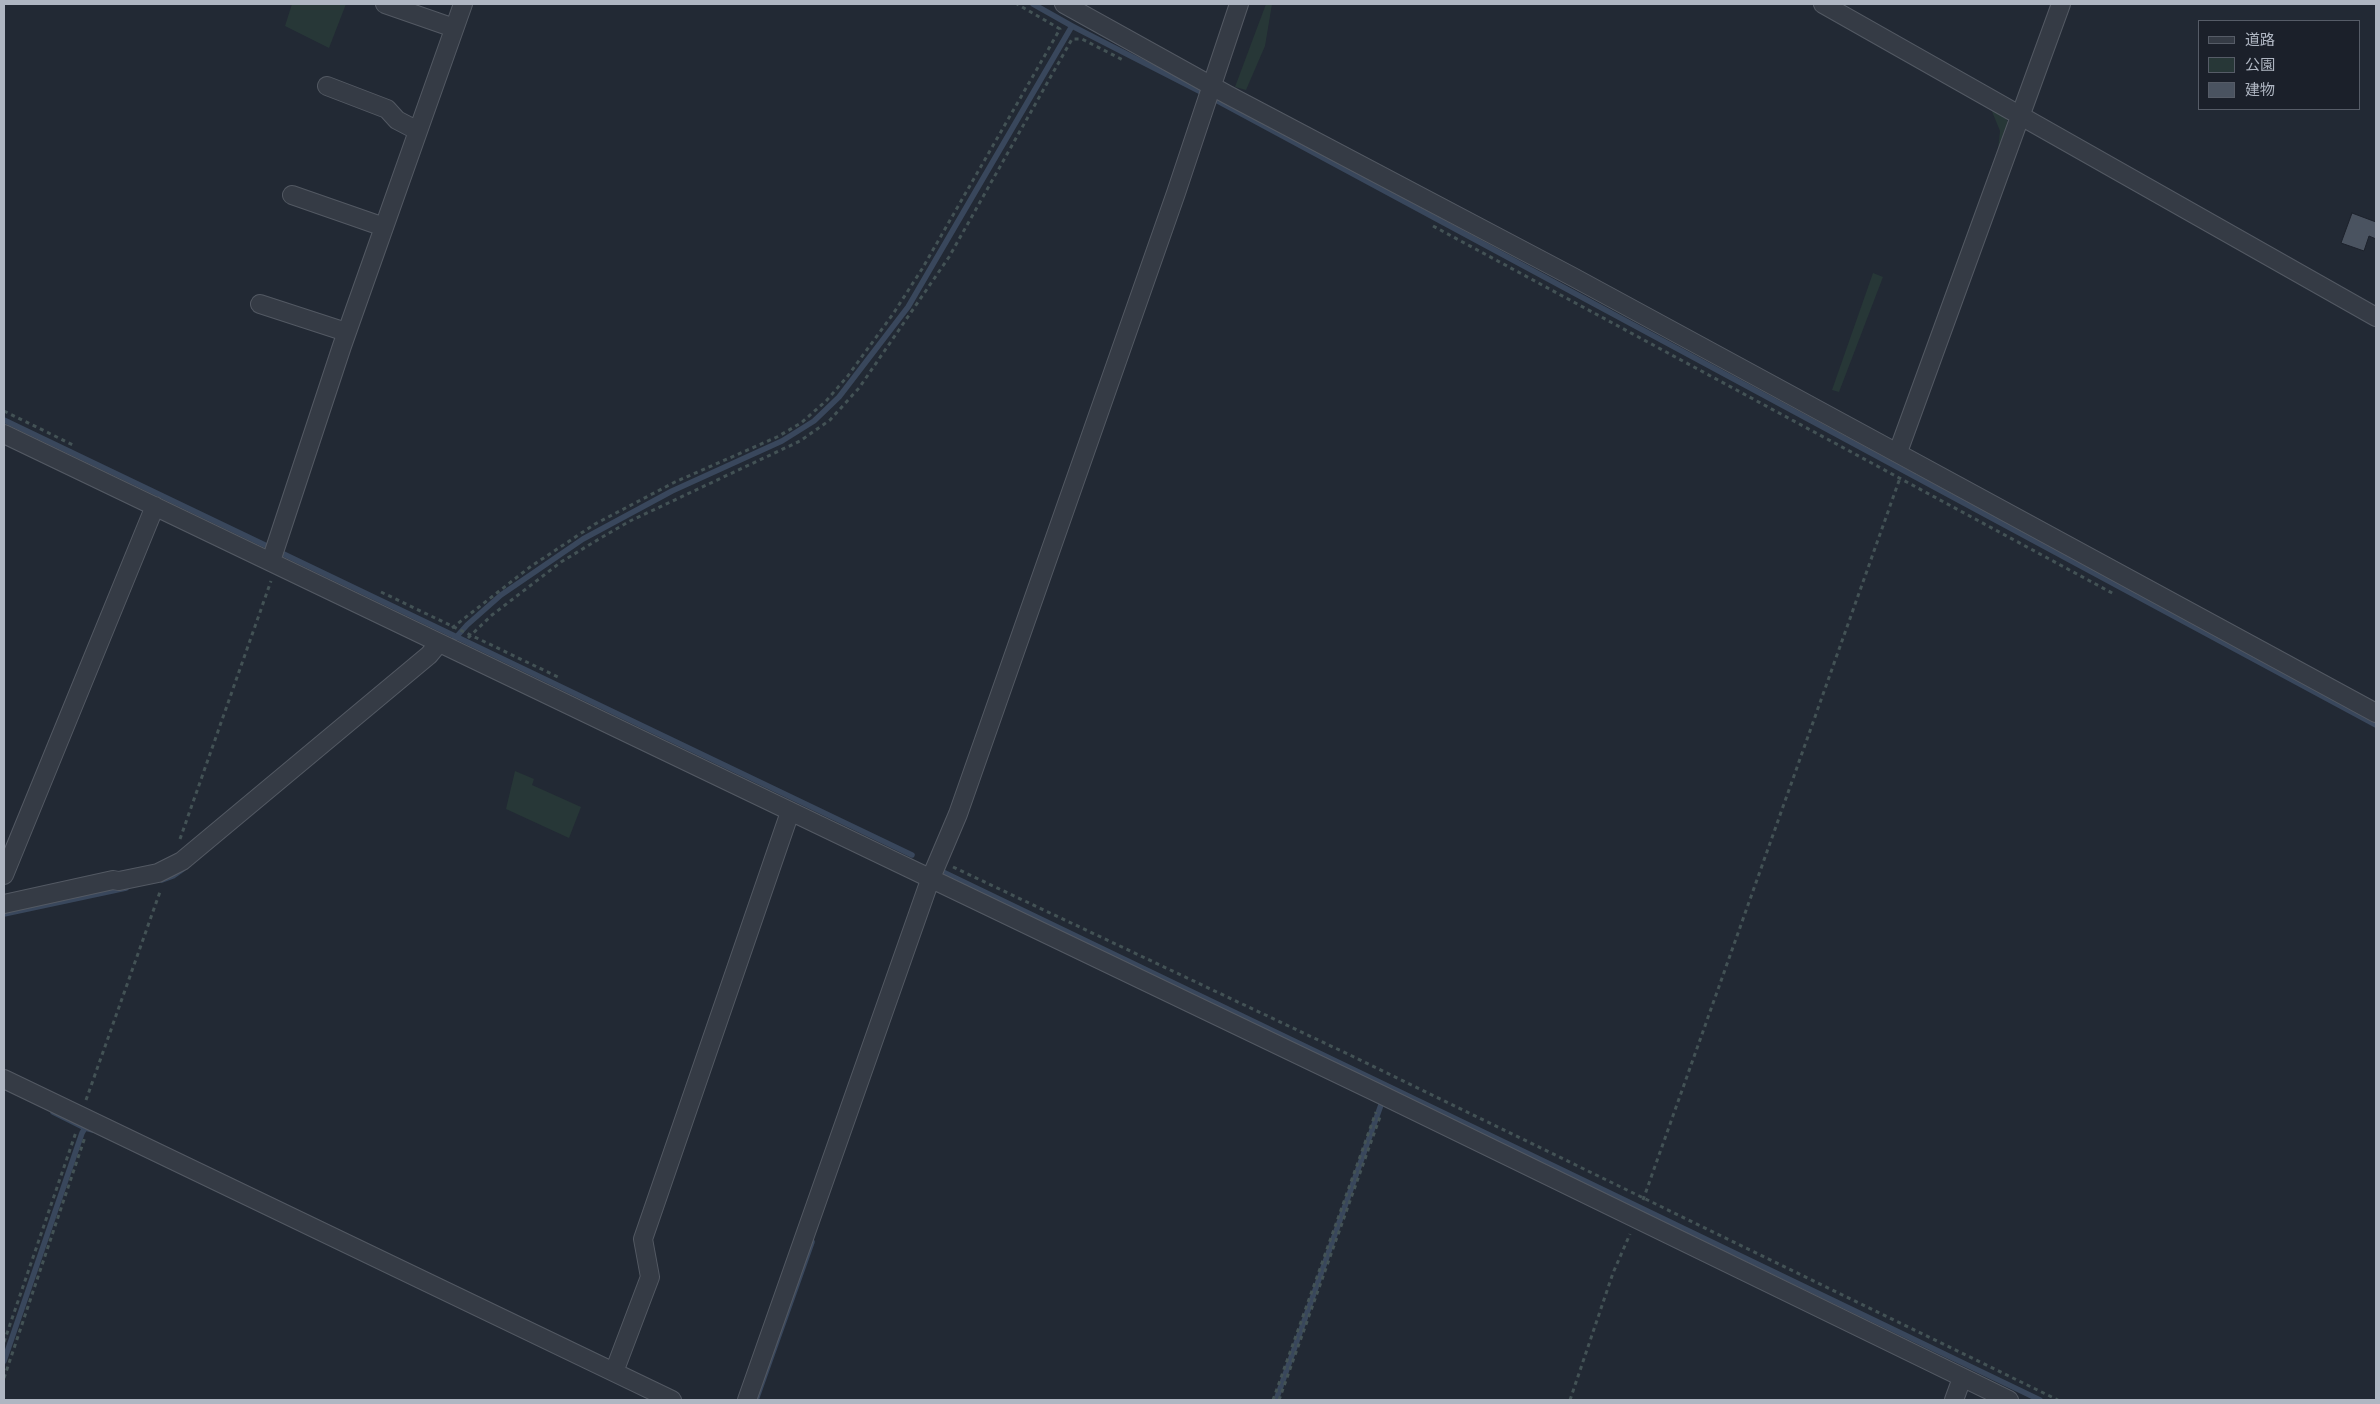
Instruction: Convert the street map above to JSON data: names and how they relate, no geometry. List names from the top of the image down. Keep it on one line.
{"legend":["道路","公園","建物"]}
